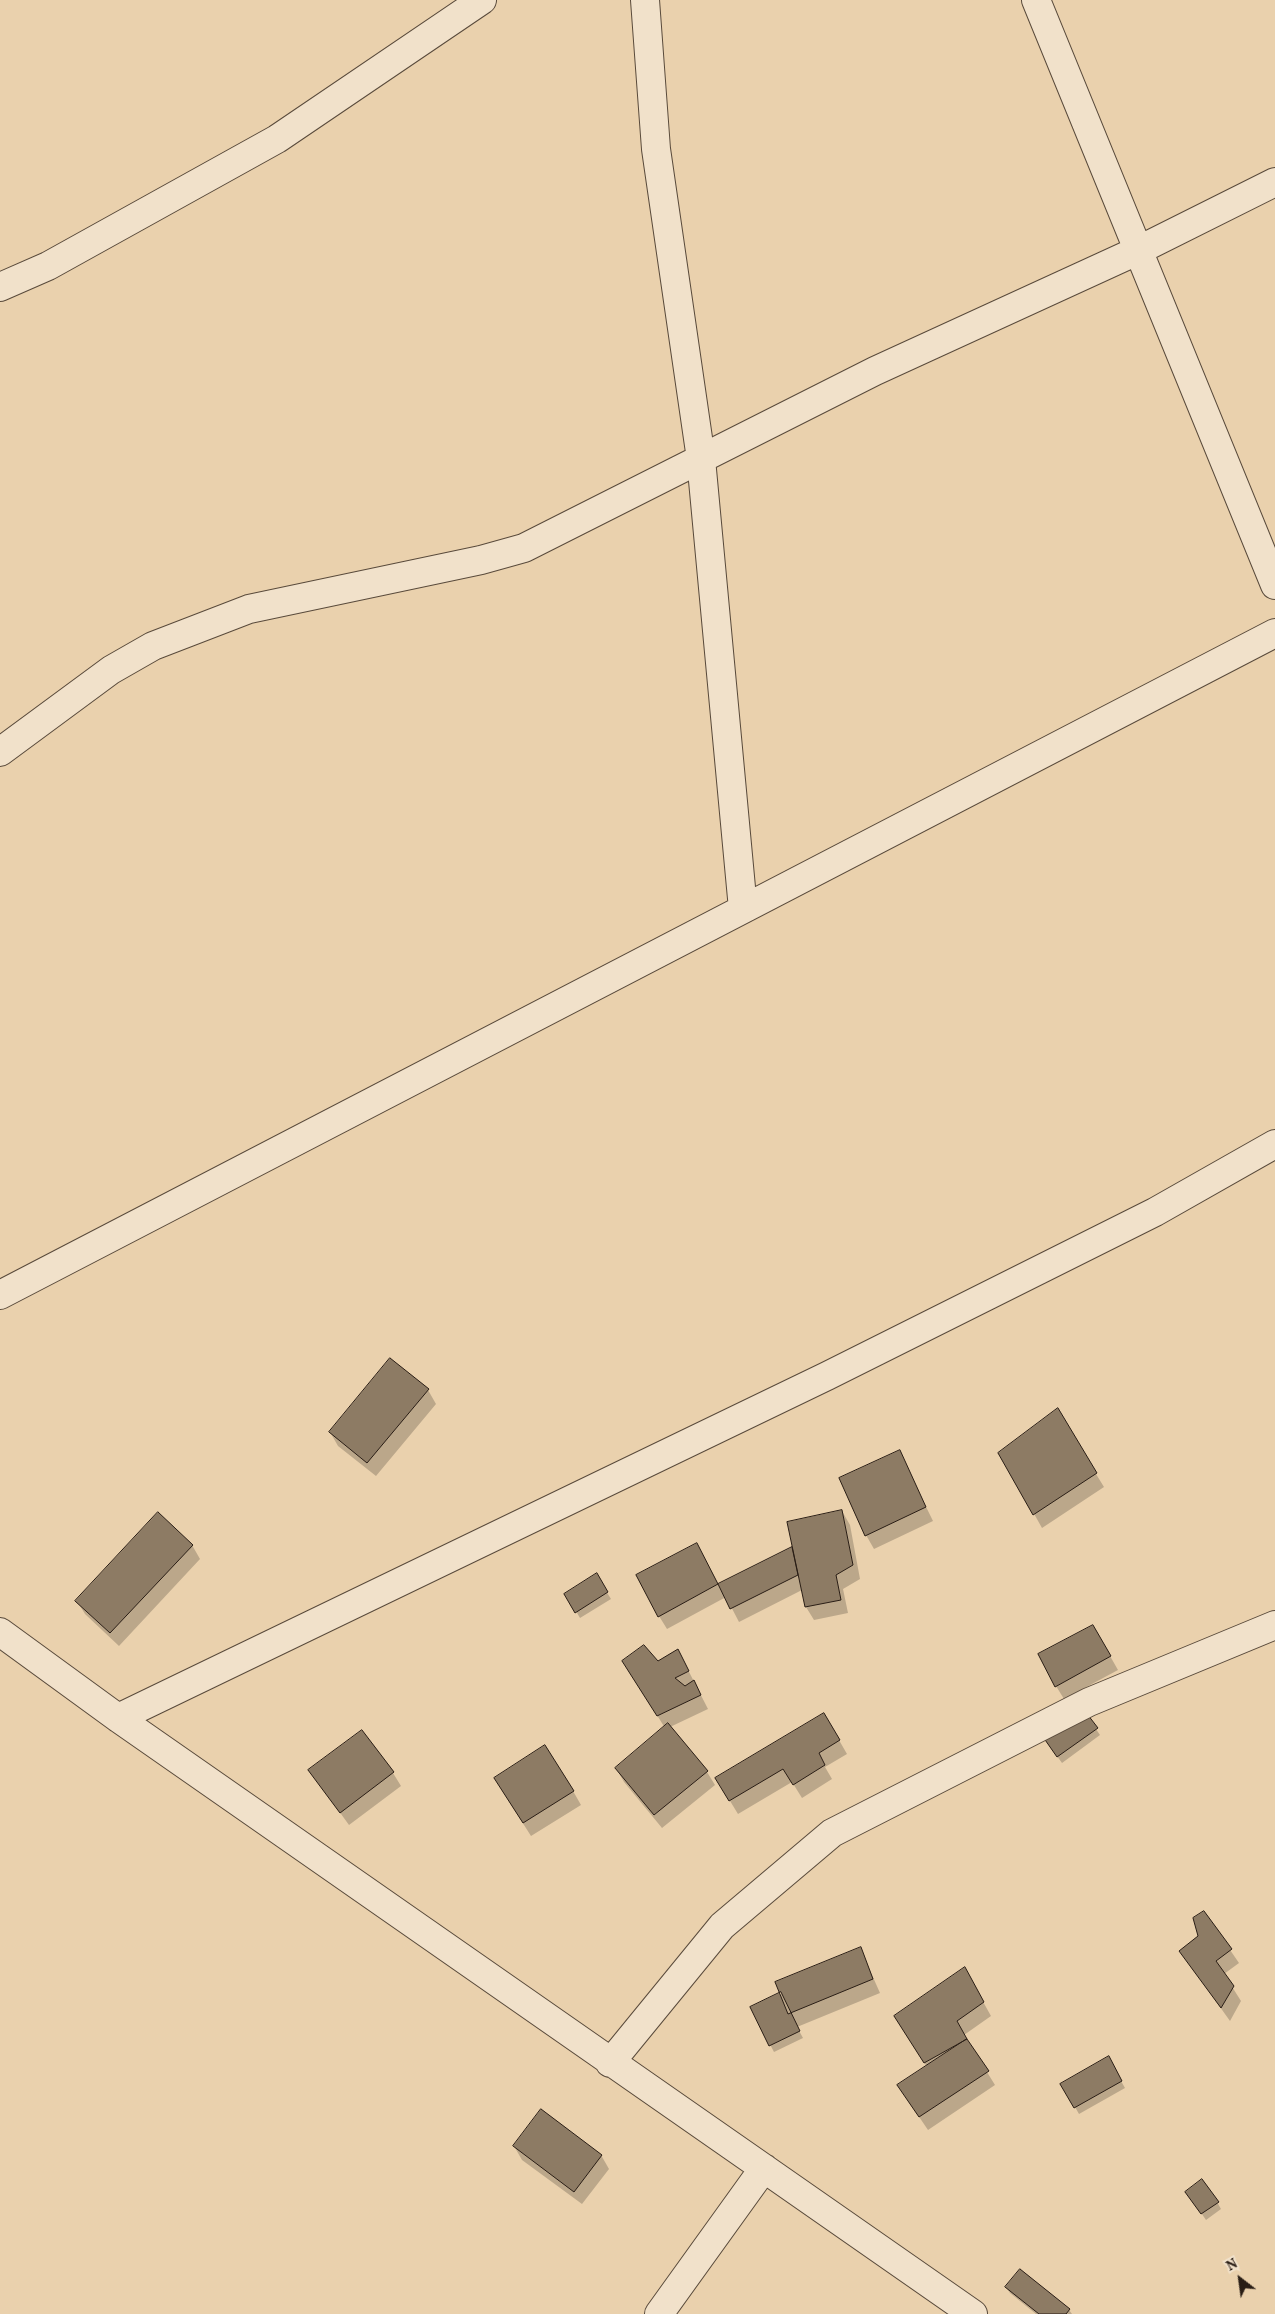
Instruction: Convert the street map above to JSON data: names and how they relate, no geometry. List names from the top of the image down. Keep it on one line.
{"north":"top left"}
